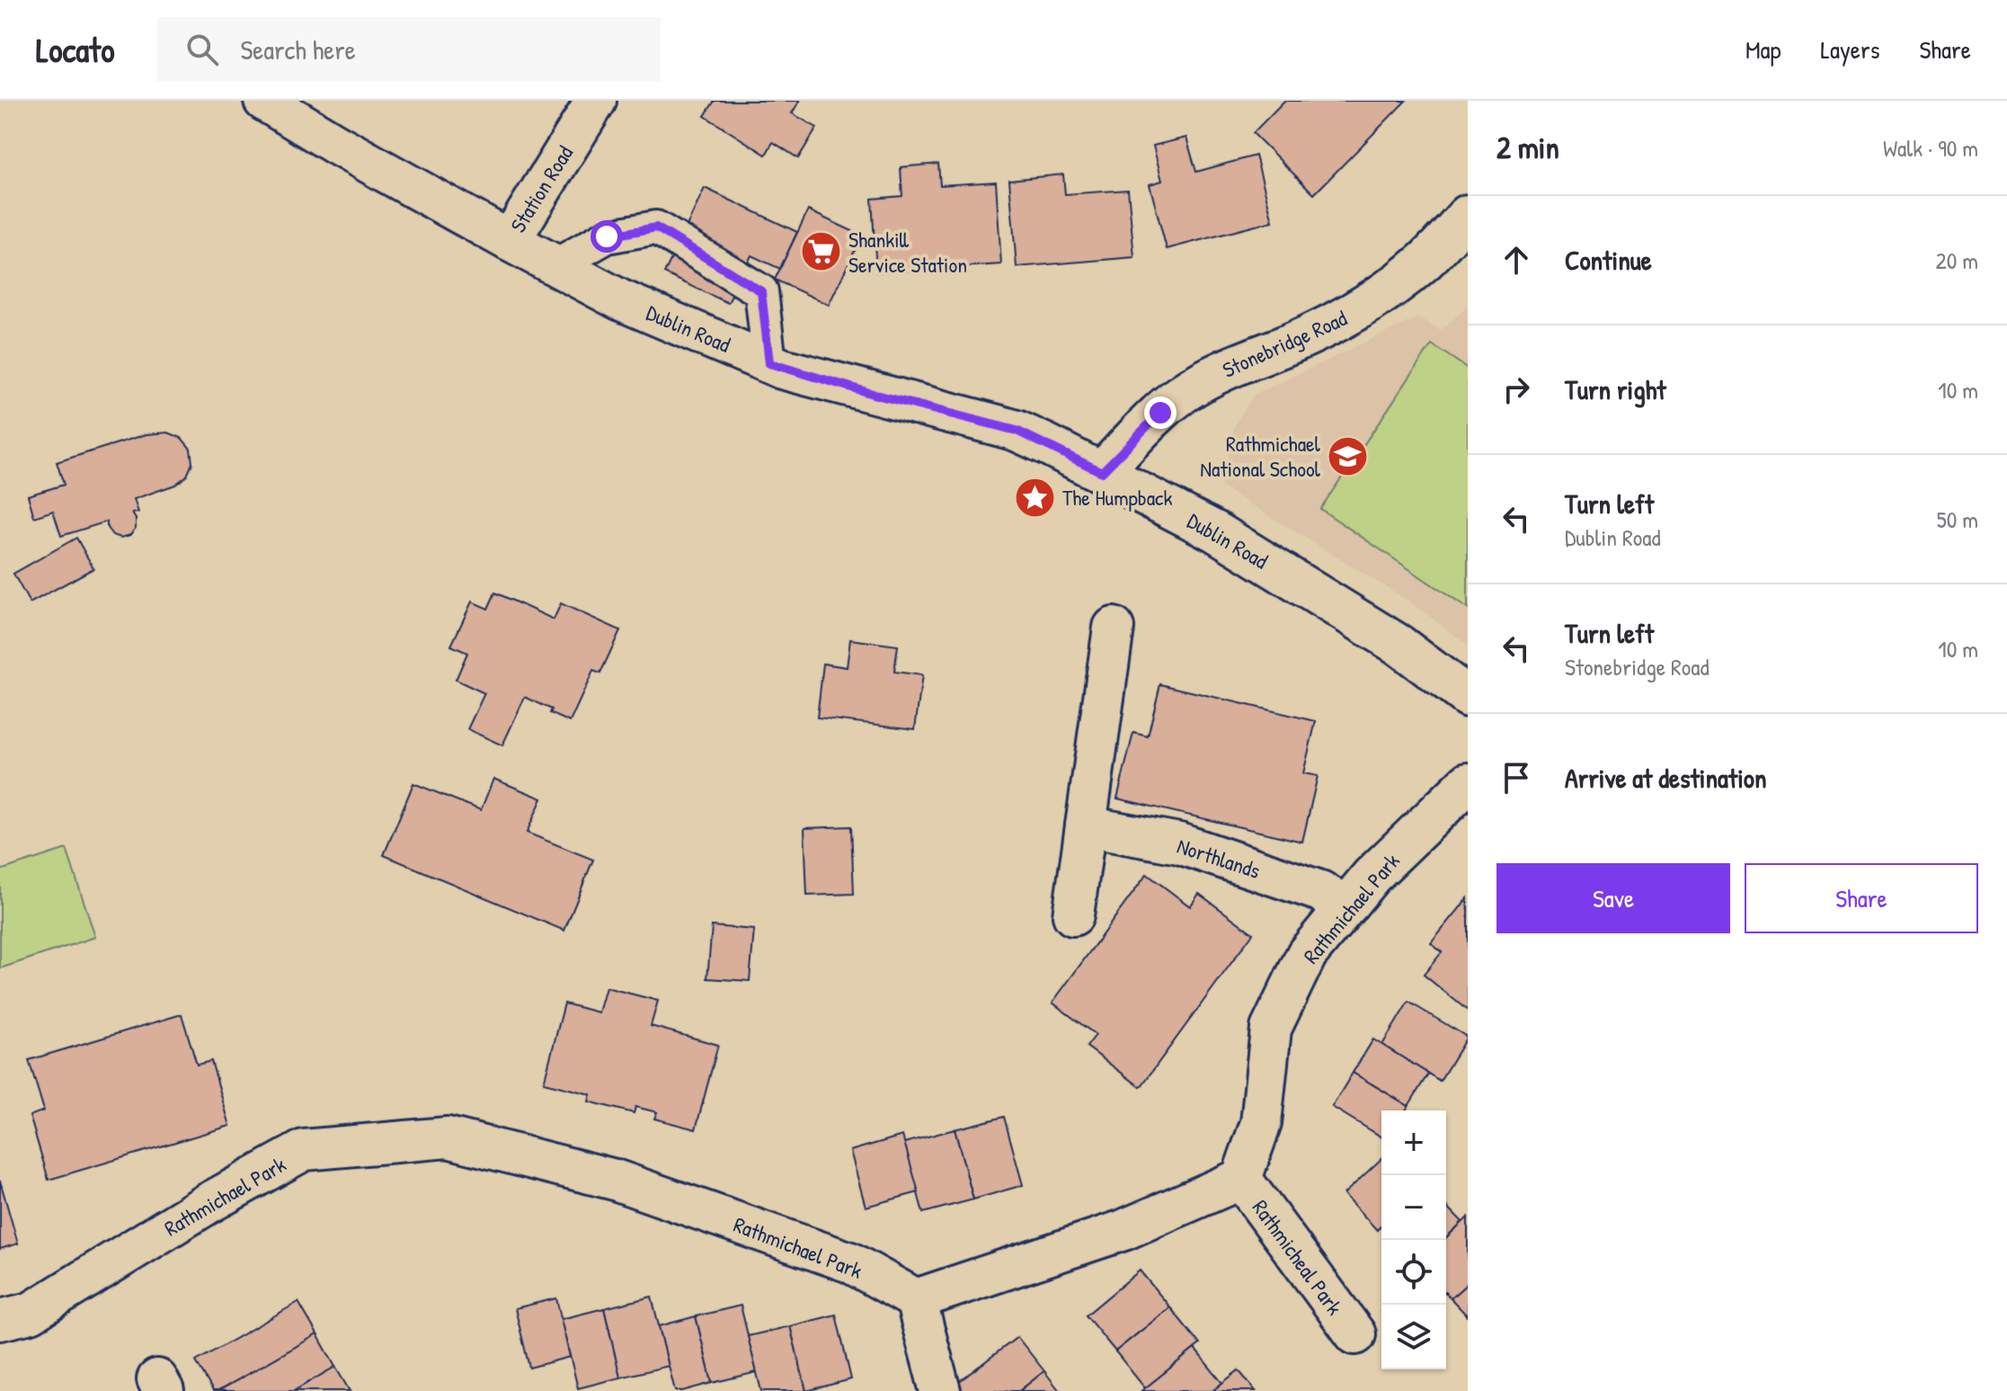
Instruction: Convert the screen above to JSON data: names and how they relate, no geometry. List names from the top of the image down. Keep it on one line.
{"streets":{"street":["Station Road","Dublin Road","Stonebridge Road","Northlands","Rathmichael Park","Rathmicheal Park"]},"crossings":[["Station Road","Dublin Road"],["Dublin Road","Stonebridge Road"],["Northlands","Rathmichael Park"],["Rathmichael Park","Rathmicheal Park"]],"places":{"supermarket":["Shankill Service Station"],"school or university":["Rathmichael National School"],"place":["The Humpback"]},"page":{"header":"Locato","search":"Search here","nav":["Map","Layers","Share"],"heading":["2 min","Walk · 90 m"],"list":[["Continue","20 m"],["Turn right","10 m"],["Turn left","Dublin Road","50 m"],["Turn left","Stonebridge Road","10 m"],"Arrive at destination"],"buttons":["Save","Share"],"map_buttons":["+","−"]}}
